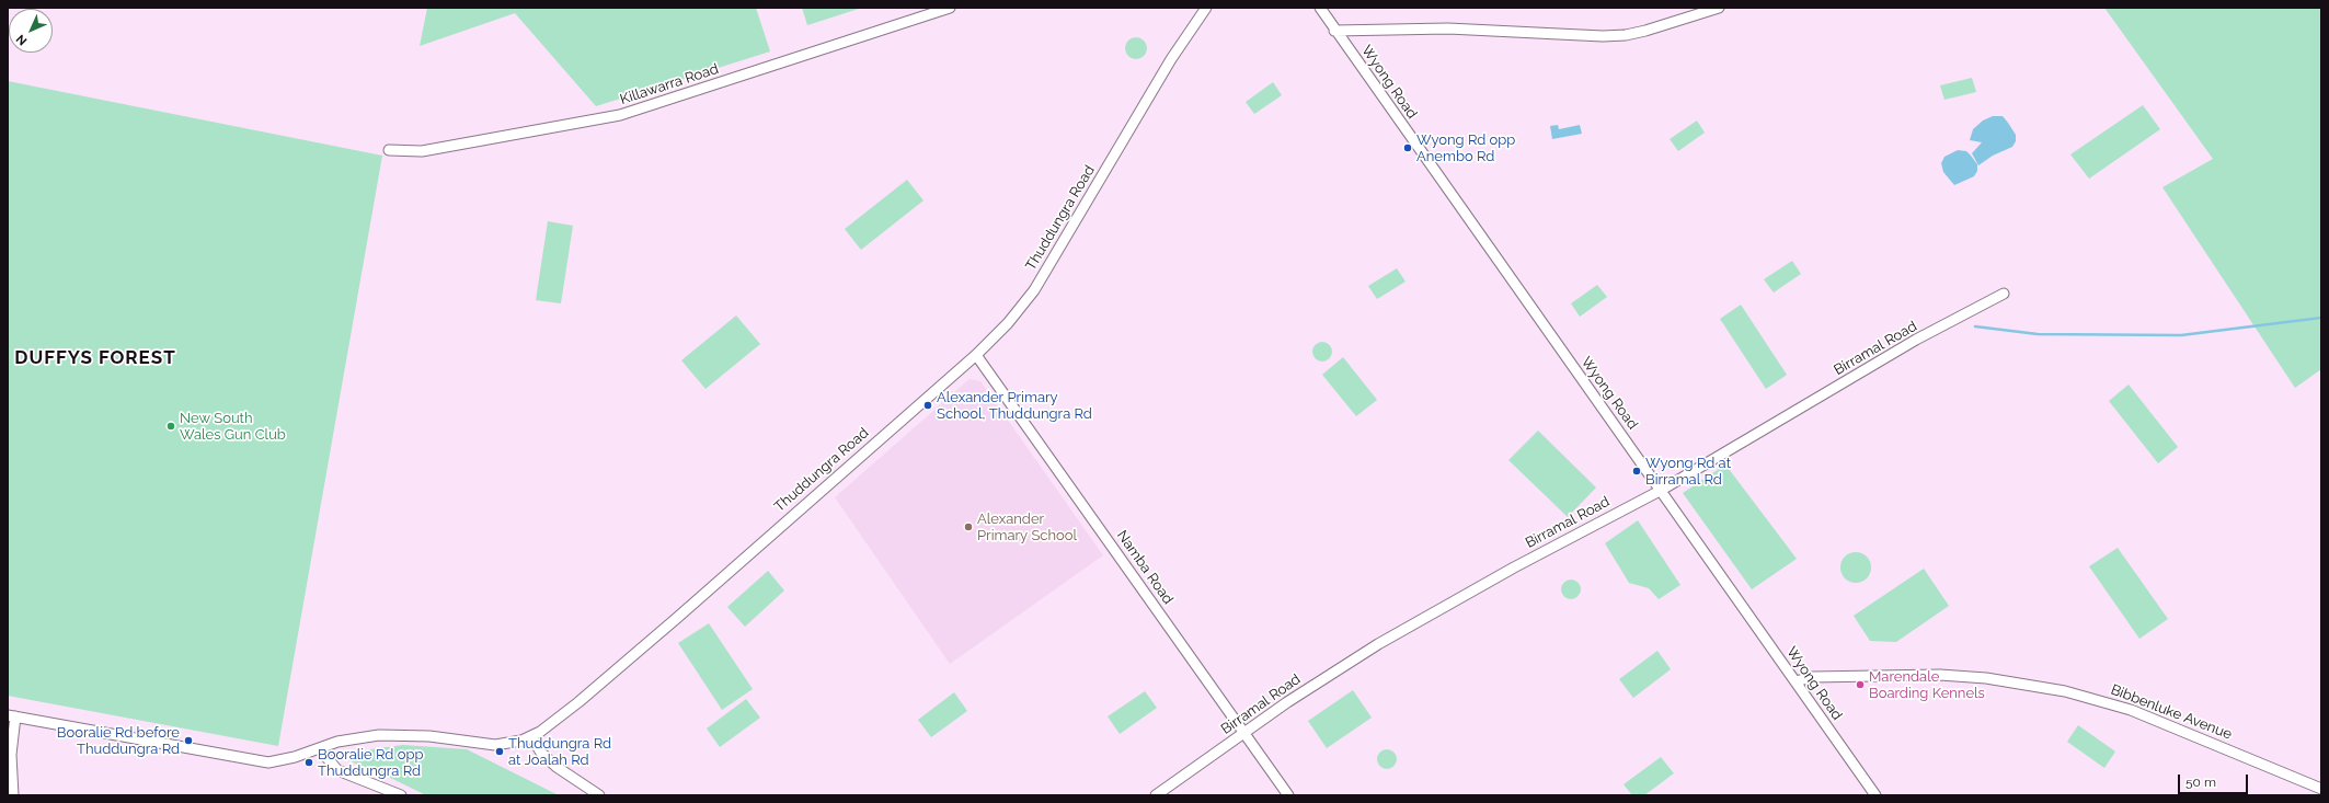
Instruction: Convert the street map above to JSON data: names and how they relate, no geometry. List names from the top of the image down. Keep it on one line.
{"streets":{"street":["Wyong Road","Killawarra Road","Thuddungra Road","Birramal Road","Namba Road","Bibbenluke Avenue"]},"crossings":[["Wyong Road","Birramal Road"],["Wyong Road","Bibbenluke Avenue"],["Thuddungra Road","Namba Road"],["Birramal Road","Namba Road"]],"districts":["DUFFYS FOREST"],"places":["Wyong Rd opp Anembo Rd","Alexander Primary School, Thuddungra Rd","New South Wales Gun Club","Wyong Rd at Birramal Rd","Alexander Primary School","Marendale Boarding Kennels","Booralie Rd before Thuddungra Rd","Thuddungra Rd at Joalah Rd","Booralie Rd opp Thuddungra Rd"],"scale_bar":"50 m","north":"bottom left"}
